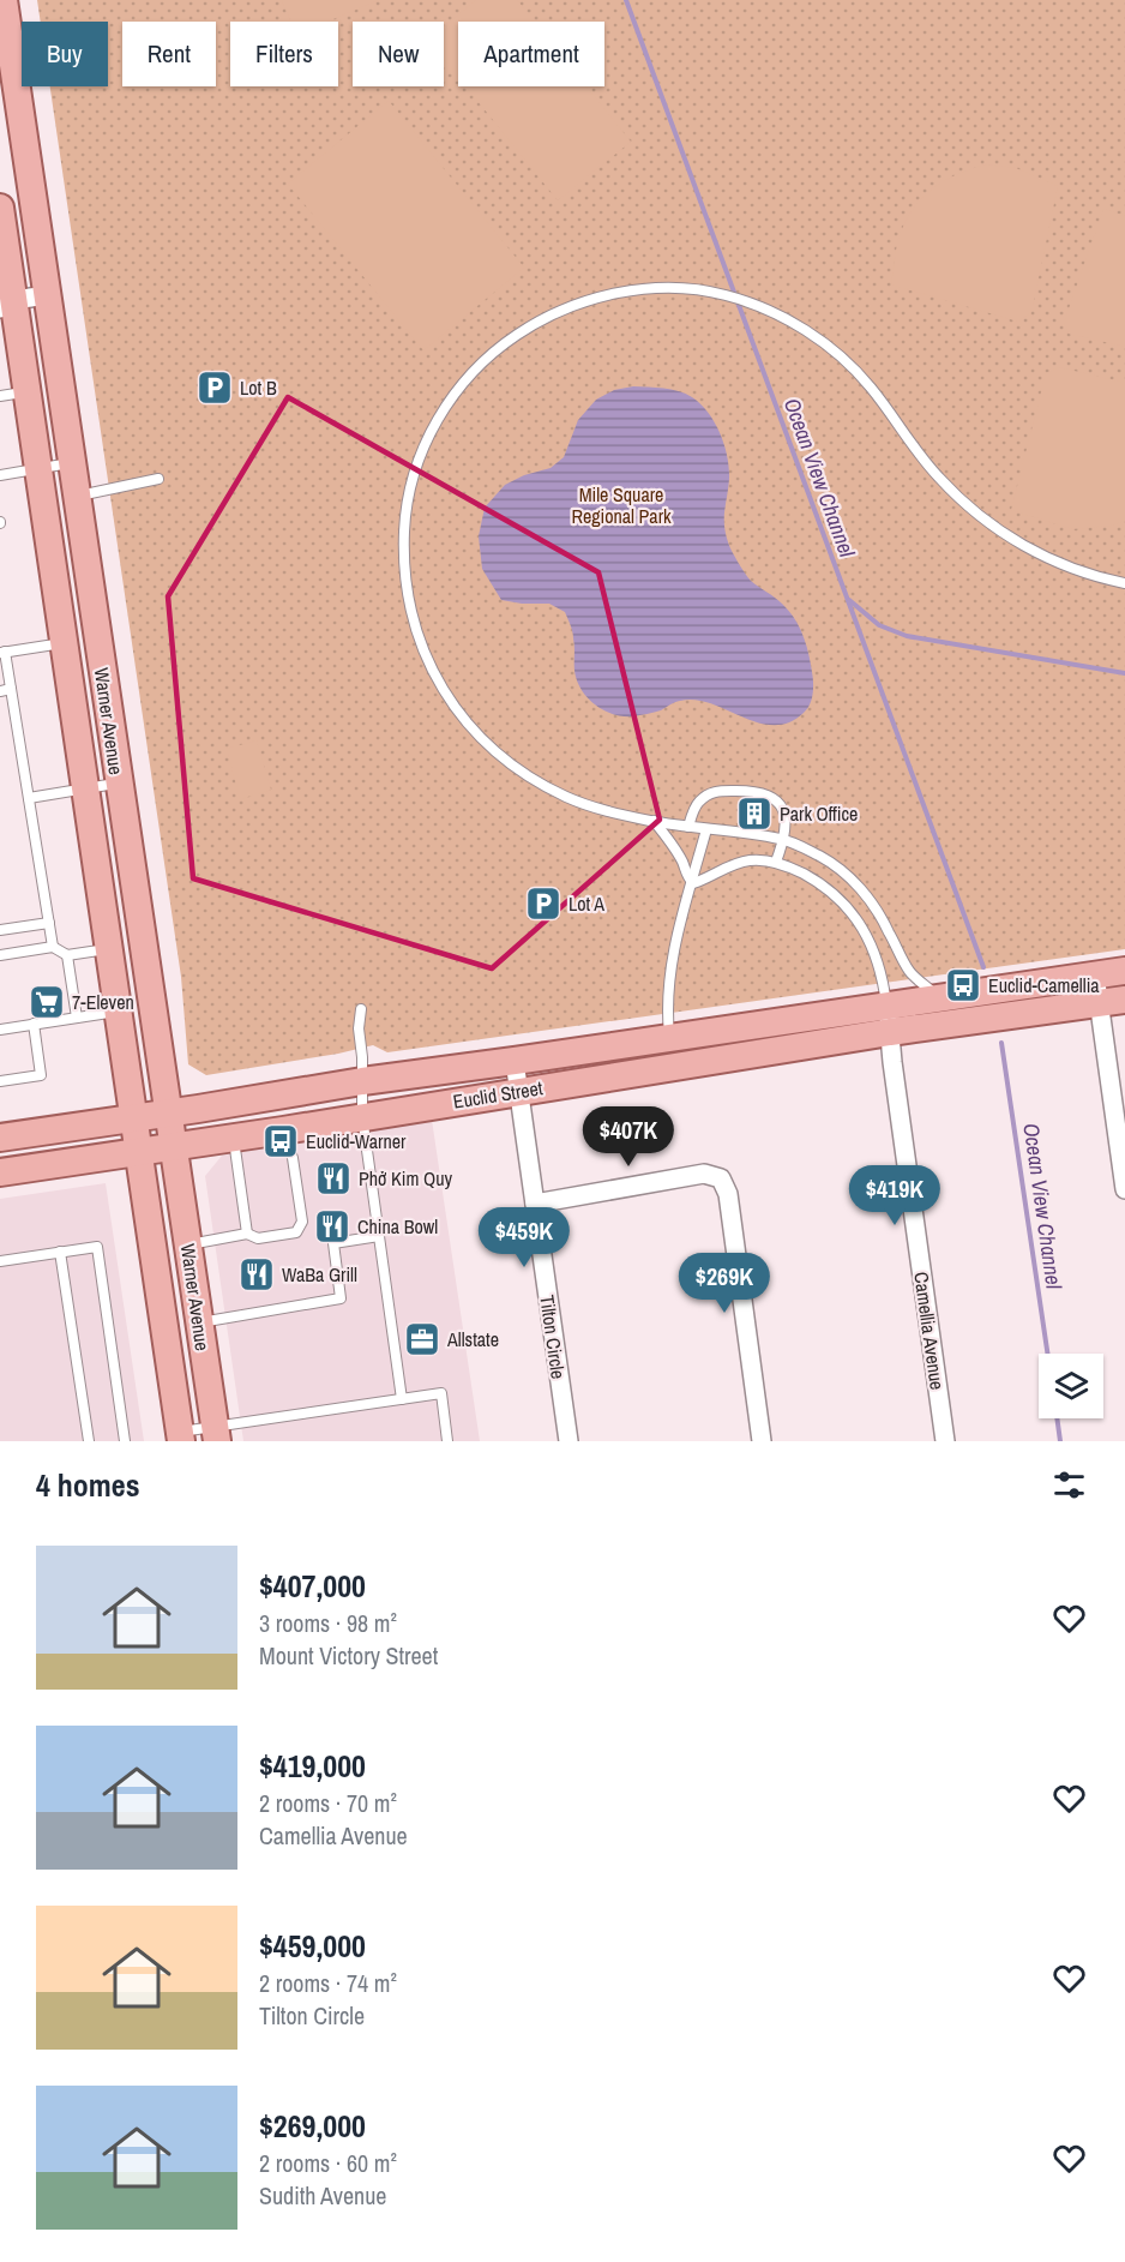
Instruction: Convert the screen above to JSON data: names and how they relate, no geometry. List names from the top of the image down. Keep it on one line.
{"streets":{"main road":["Warner Avenue","Euclid Street"],"street":["Camellia Avenue","Tilton Circle"]},"crossings":[["Warner Avenue","Euclid Street"],["Euclid Street","Camellia Avenue"],["Euclid Street","Tilton Circle"]],"water":["Ocean View Channel"],"parks":["Mile Square Regional Park"],"places":{"parking":["Lot B","Lot A"],"building":["Park Office"],"bus stop":["Euclid-Camellia","Euclid-Warner"],"supermarket":["7-Eleven"],"restaurant":["Phở Kim Quy","China Bowl","WaBa Grill"],"office":["Allstate"]},"page":{"chip":["Buy","Rent","Filters","New","Apartment"],"price":["$407K","$419K","$459K","$269K"],"heading":"4 homes","list":[{"name":"$407,000","note":"3 rooms · 98 m² · Mount Victory Street"},{"name":"$419,000","note":"2 rooms · 70 m² · Camellia Avenue"},{"name":"$459,000","note":"2 rooms · 74 m² · Tilton Circle"},{"name":"$269,000","note":"2 rooms · 60 m² · Sudith Avenue"}]}}
